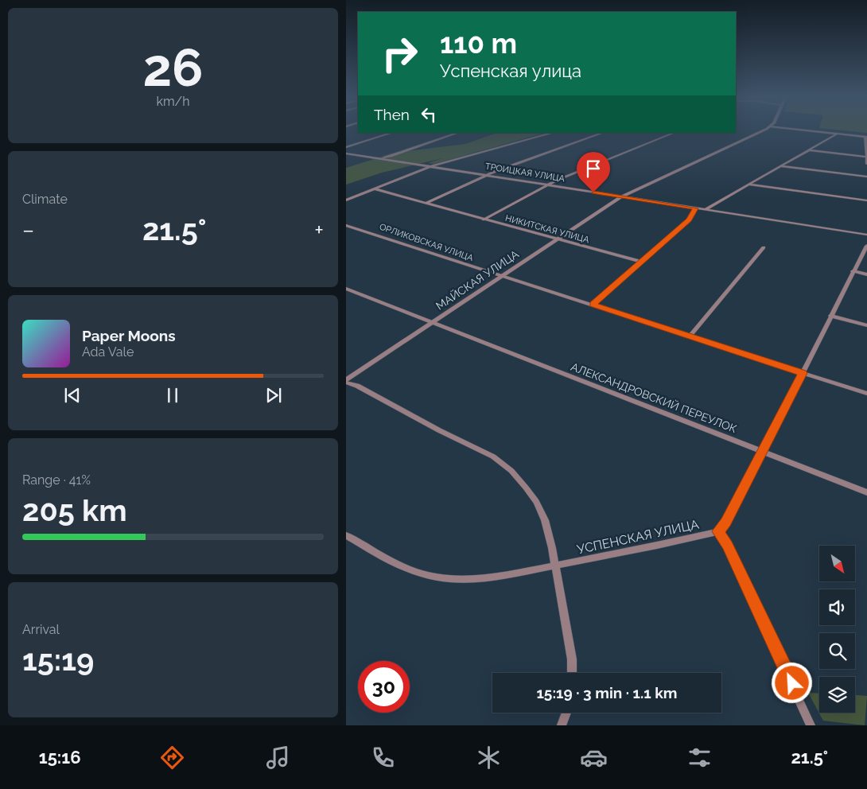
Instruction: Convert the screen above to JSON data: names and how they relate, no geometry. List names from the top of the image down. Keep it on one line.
{"streets":{"street":["ТРОИЦКАЯ УЛИЦА","НИКИТСКАЯ УЛИЦА","ОРЛИКОВСКАЯ УЛИЦА","МАЙСКАЯ УЛИЦА","АЛЕКСАНДРОВСКИЙ ПЕРЕУЛОК","УСПЕНСКАЯ УЛИЦА"]},"crossings":[["ТРОИЦКАЯ УЛИЦА","МАЙСКАЯ УЛИЦА"],["НИКИТСКАЯ УЛИЦА","МАЙСКАЯ УЛИЦА"],["ОРЛИКОВСКАЯ УЛИЦА","МАЙСКАЯ УЛИЦА"],["МАЙСКАЯ УЛИЦА","АЛЕКСАНДРОВСКИЙ ПЕРЕУЛОК"]],"north":"bottom right","page":{"tile":[["26","km/h"],"Climate",["Range · 41%","205 km"],["Arrival","15:19"]],"turn":["110 m","Успенская улица"],"then":"Then","heat":["−","21.5°","+"],"song":["Paper Moons","Ada Vale"],"limit":"30","trip":"15:19 · 3 min · 1.1 km","tabs":["15:16","21.5°"]}}
